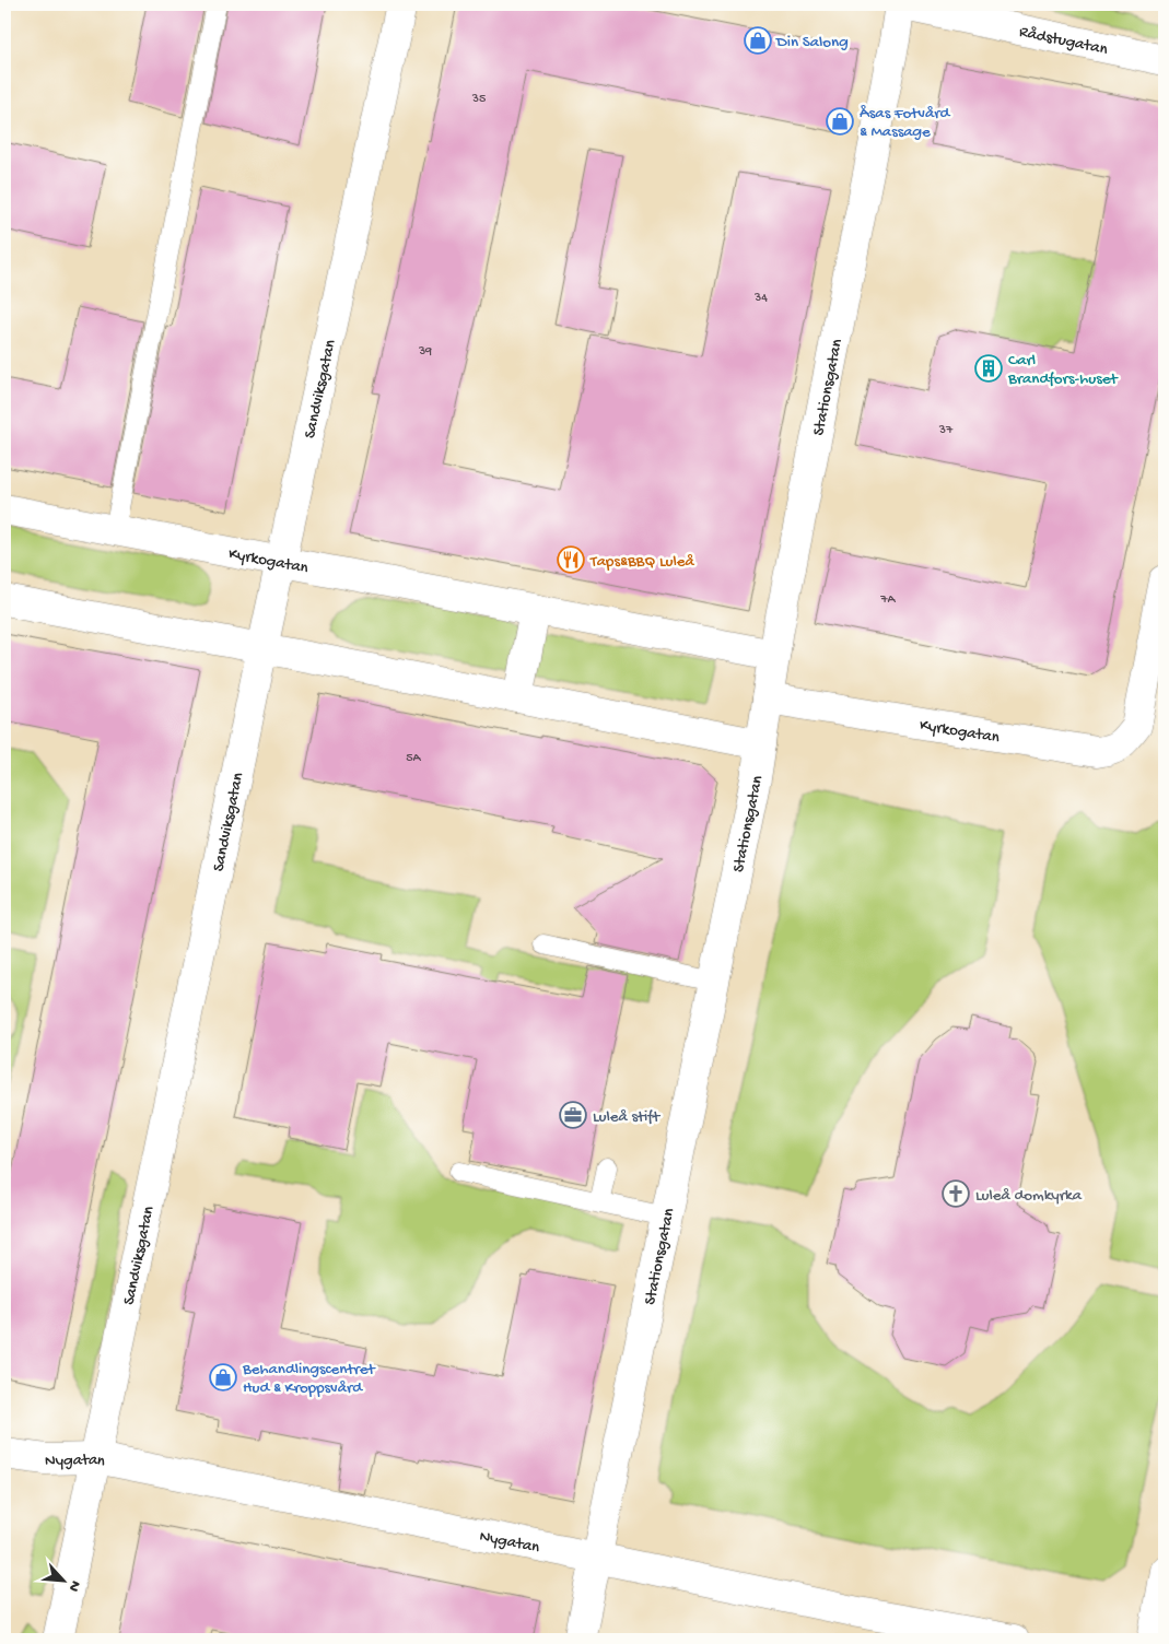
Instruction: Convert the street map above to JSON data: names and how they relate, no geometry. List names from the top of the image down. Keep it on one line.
{"streets":{"street":["Rådstugatan","Sandviksgatan","Stationsgatan","Kyrkogatan","Nygatan"]},"crossings":[["Rådstugatan","Stationsgatan"],["Sandviksgatan","Kyrkogatan"],["Sandviksgatan","Nygatan"],["Stationsgatan","Kyrkogatan"],["Stationsgatan","Nygatan"]],"places":{"shop":["Din Salong","Åsas Fotvård & Massage","Behandlingscentret Hud & Kroppsvård"],"building":["Carl Brandfors-huset"],"restaurant":["Taps&BBQ Luleå"],"office":["Luleå stift"],"church":["Luleå domkyrka"]},"house_numbers":["35","34","39","37","7A","5A"],"north":"bottom right"}
